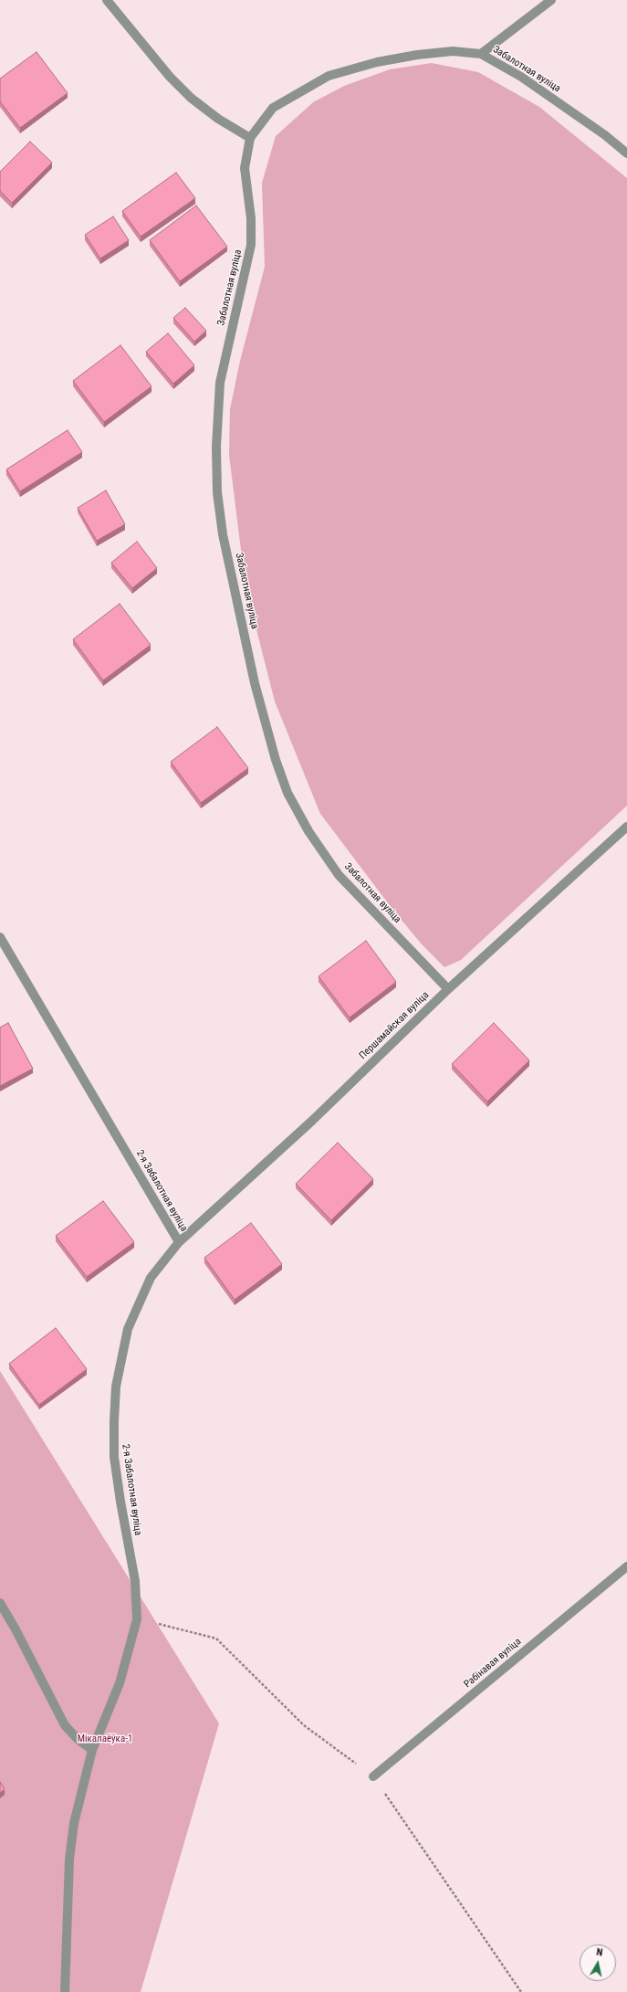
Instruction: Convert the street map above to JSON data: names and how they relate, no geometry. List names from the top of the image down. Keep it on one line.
{"streets":{"street":["Забалотная вуліца","Першамайская вуліца","2-я Забалотная вуліца","Рабінавая вуліца"]},"crossings":[["Забалотная вуліца","Першамайская вуліца"],["Першамайская вуліца","2-я Забалотная вуліца"]],"parks":["Мікалаёўка-1"],"north":"top"}
